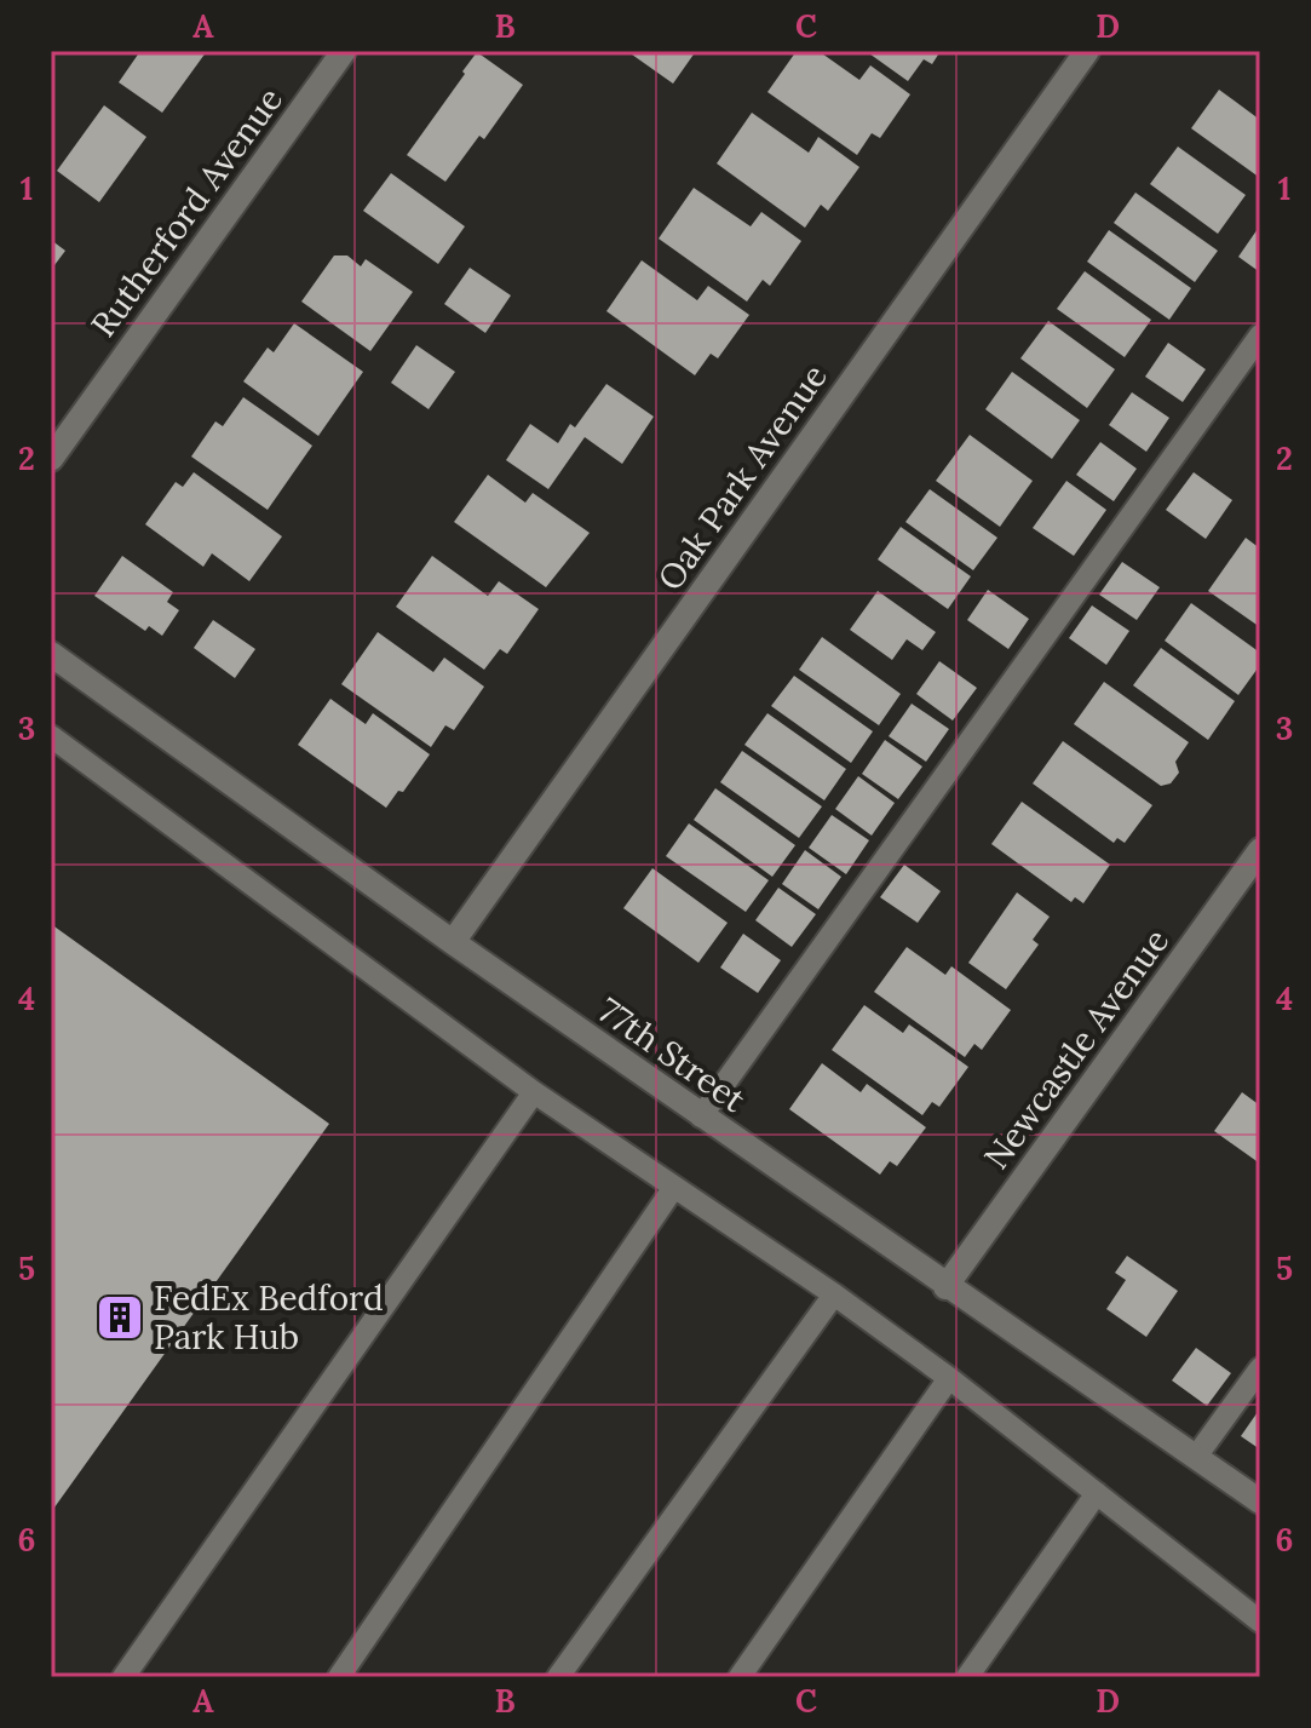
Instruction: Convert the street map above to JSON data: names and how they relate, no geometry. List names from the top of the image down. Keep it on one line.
{"streets":{"street":["Rutherford Avenue","Oak Park Avenue","Newcastle Avenue","77th Street"]},"crossings":[["Oak Park Avenue","77th Street"],["Newcastle Avenue","77th Street"]],"places":{"building":["FedEx Bedford Park Hub"]},"grid":{"columns":["A","B","C","D"],"rows":["1","2","3","4","5","6"]}}
